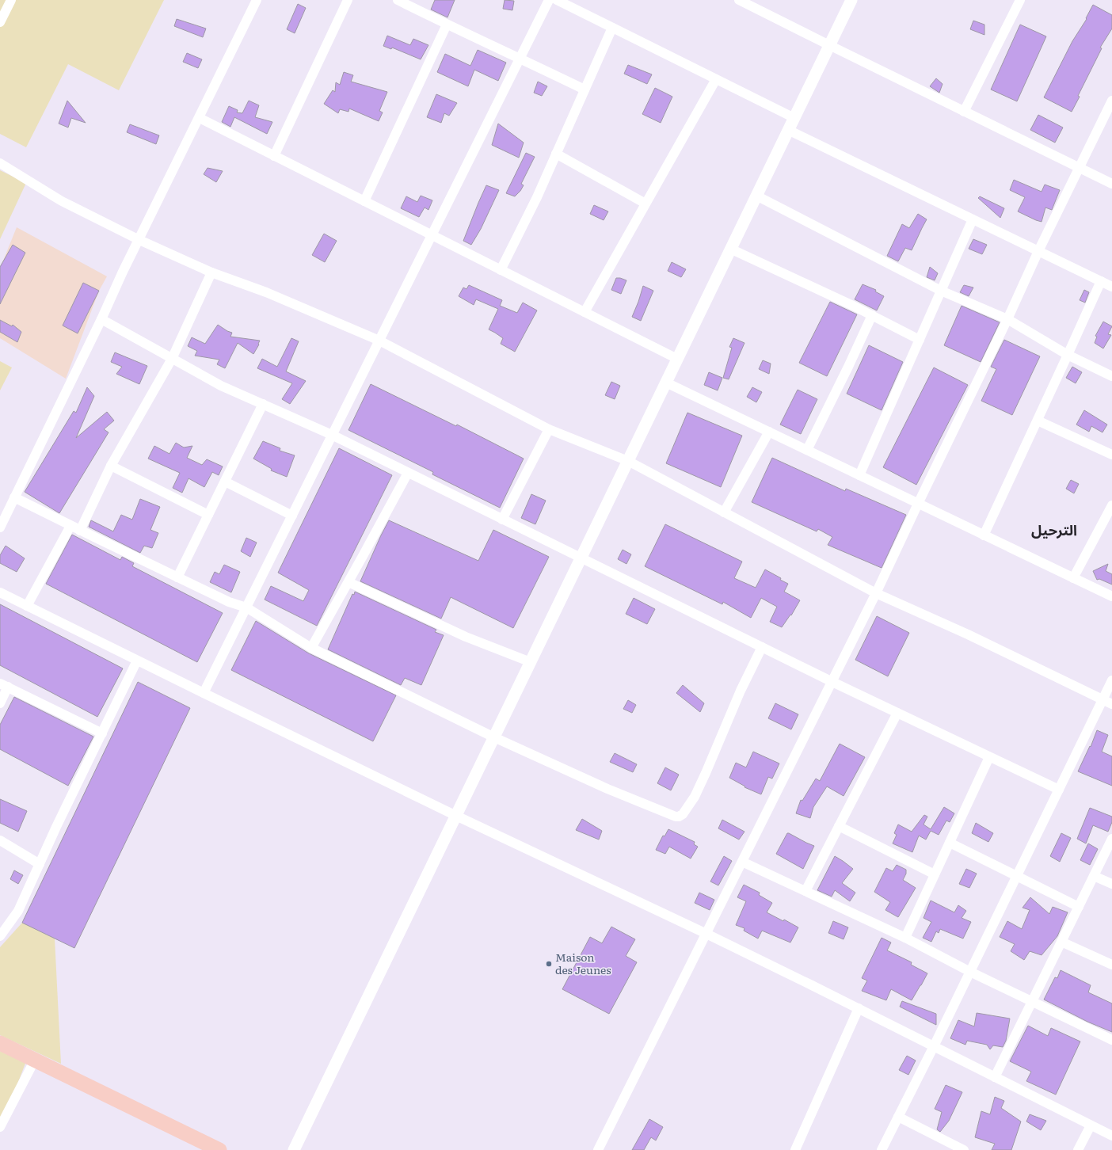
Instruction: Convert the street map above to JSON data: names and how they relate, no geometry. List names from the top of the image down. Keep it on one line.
{"districts":["الترحيل"],"places":["Maison des Jeunes"]}
